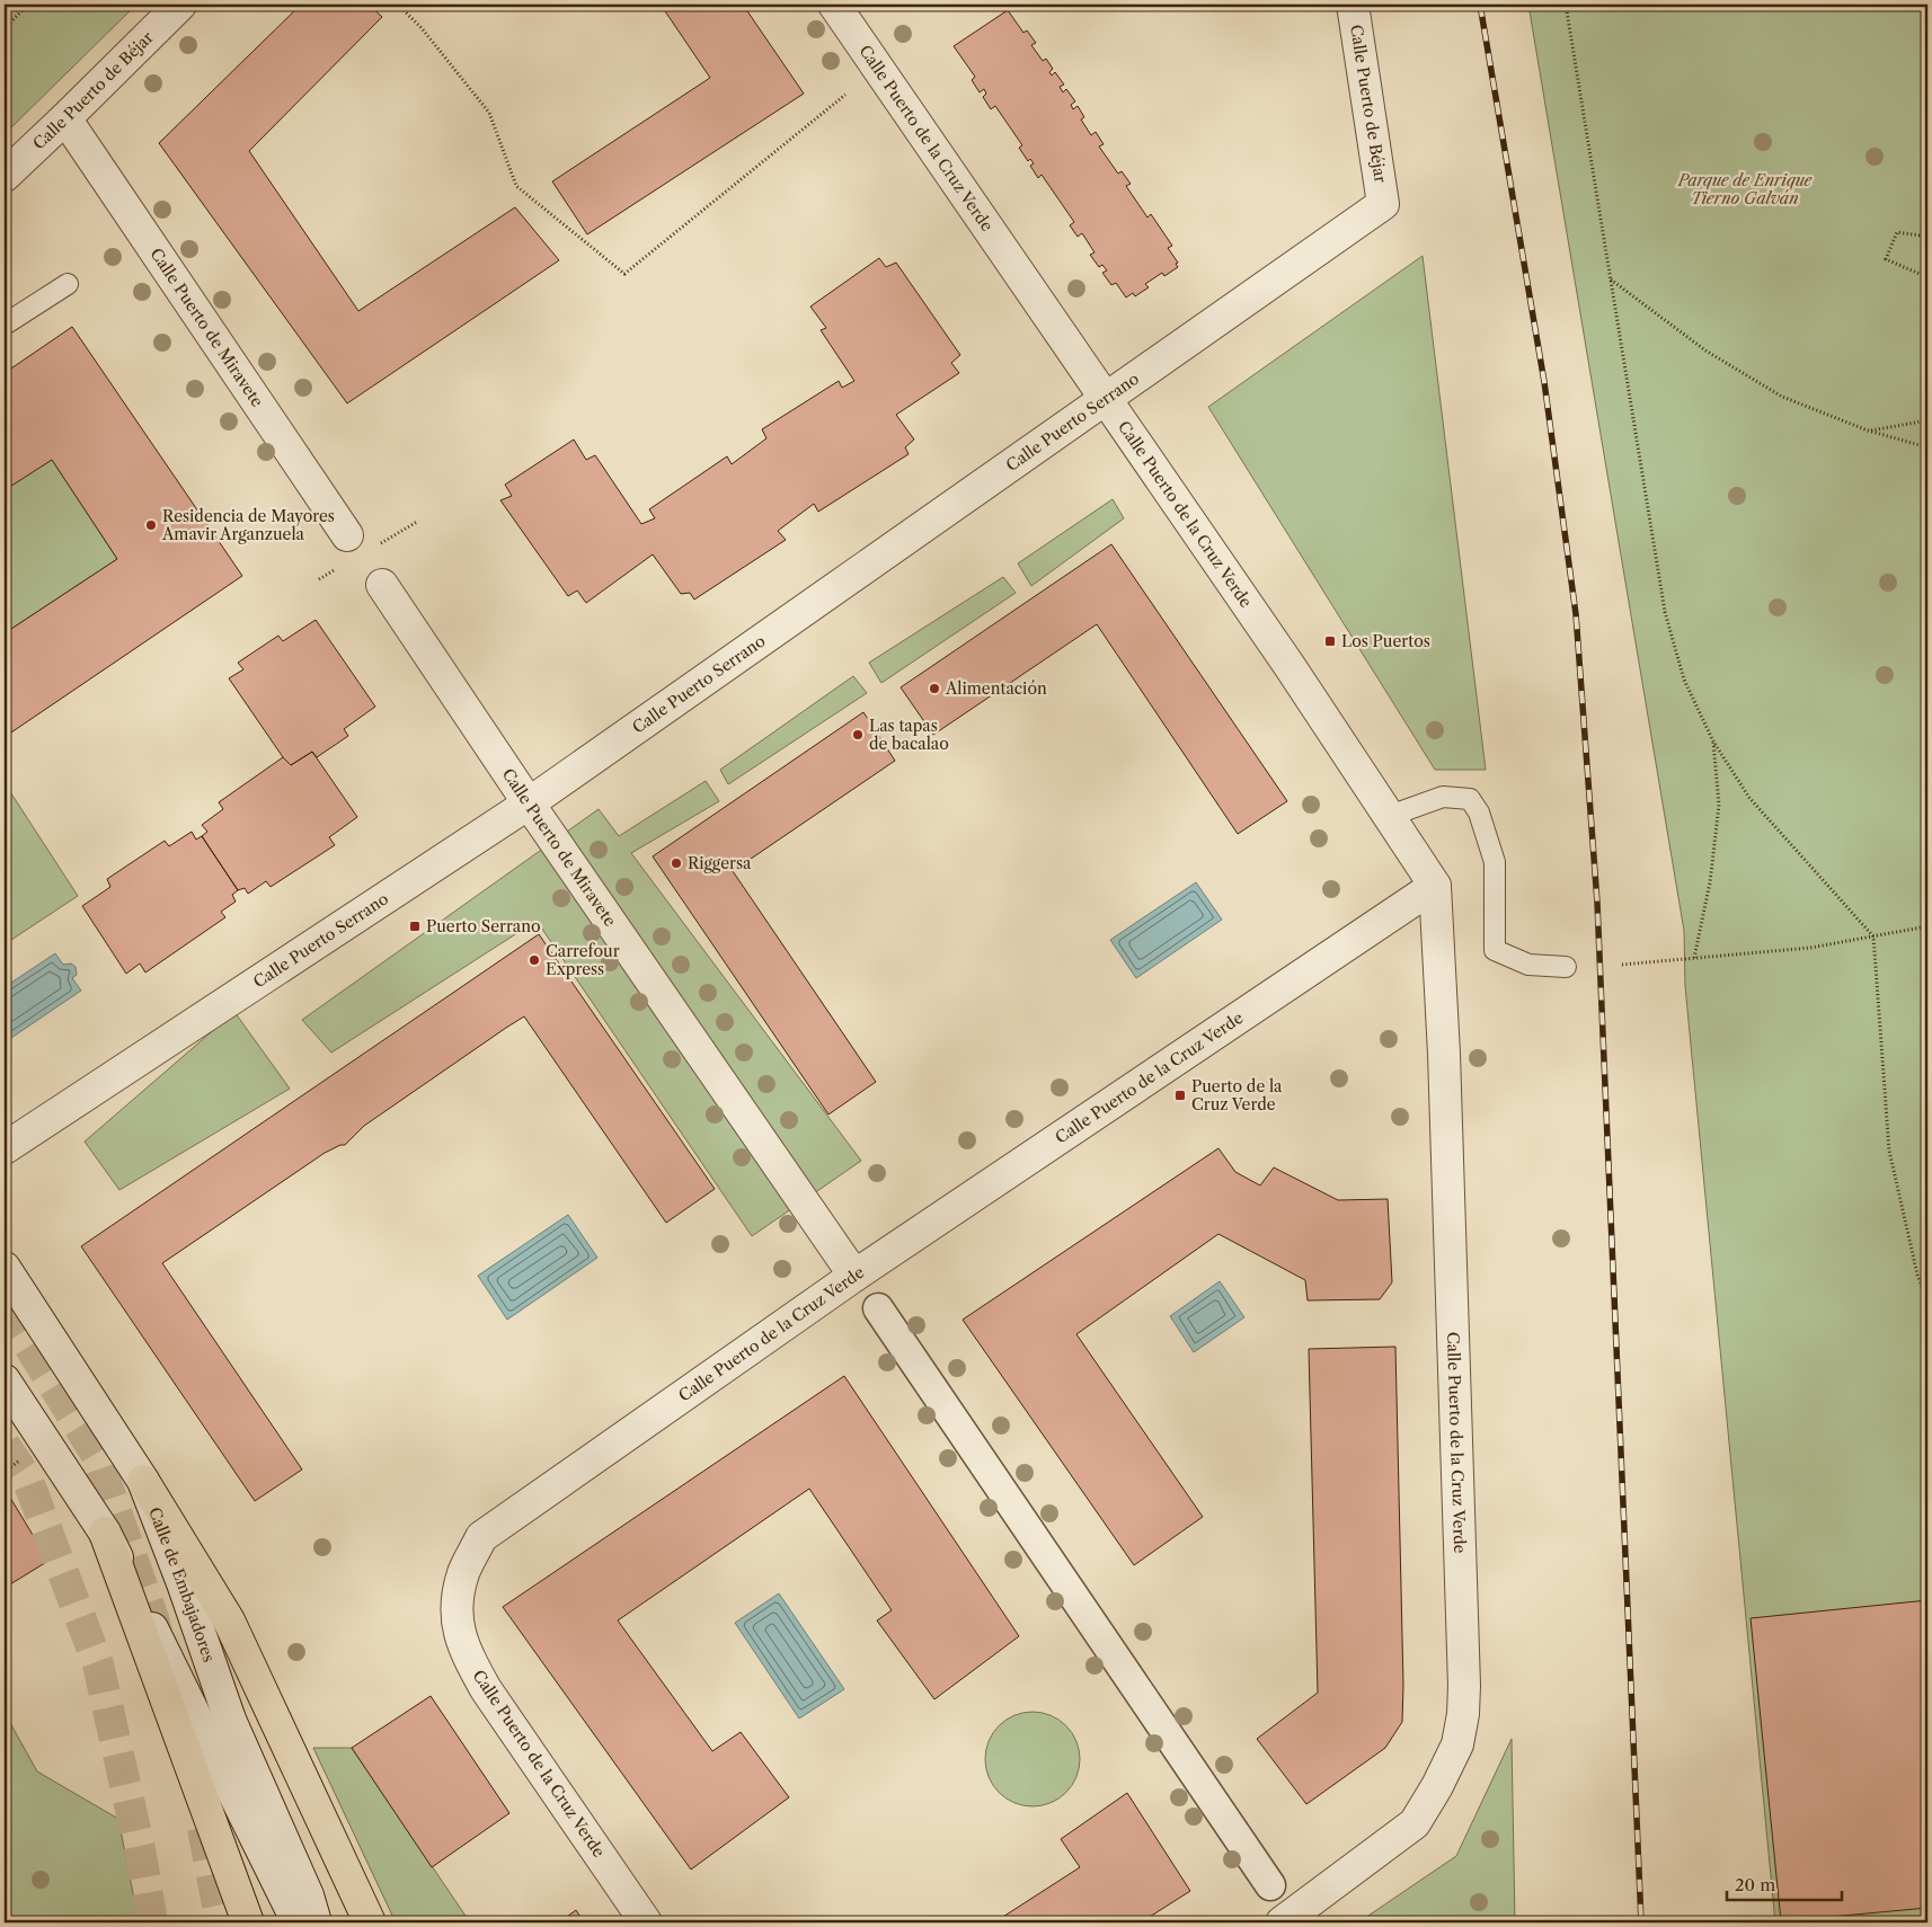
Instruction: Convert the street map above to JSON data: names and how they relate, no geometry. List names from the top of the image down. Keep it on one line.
{"streets":{"street":["Calle Puerto de Béjar","Calle Puerto de la Cruz Verde","Calle Puerto de Miravete","Calle Puerto Serrano","Calle de Embajadores"]},"crossings":[["Calle Puerto de Béjar","Calle Puerto de Miravete"],["Calle Puerto de Béjar","Calle Puerto Serrano"],["Calle Puerto de la Cruz Verde","Calle Puerto de Miravete"],["Calle Puerto de la Cruz Verde","Calle Puerto Serrano"],["Calle Puerto de Miravete","Calle Puerto Serrano"]],"parks":["Parque de Enrique Tierno Galván"],"places":{"other":["Residencia de Mayores Amavir Arganzuela","Alimentación","Las tapas de bacalao","Riggersa","Carrefour Express"],"transit":["Los Puertos","Puerto Serrano","Puerto de la Cruz Verde"]},"scale_bar":"20 m"}
